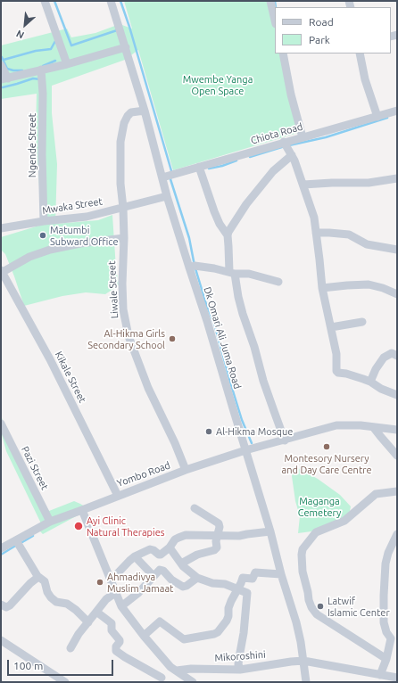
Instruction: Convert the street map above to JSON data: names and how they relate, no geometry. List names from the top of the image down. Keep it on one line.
{"streets":{"street":["Chiota Road","Ngende Street","Mwaka Street","Liwale Street","Dk Omari Ali Juma Road","Kikale Street","Pazi Street","Yombo Road","Mikoroshini"]},"crossings":[["Chiota Road","Dk Omari Ali Juma Road"],["Ngende Street","Mwaka Street"],["Mwaka Street","Liwale Street"],["Mwaka Street","Dk Omari Ali Juma Road"],["Liwale Street","Dk Omari Ali Juma Road"],["Liwale Street","Yombo Road"],["Dk Omari Ali Juma Road","Yombo Road"],["Dk Omari Ali Juma Road","Mikoroshini"],["Kikale Street","Yombo Road"],["Pazi Street","Yombo Road"]],"parks":["Mwembe Yanga Open Space","Maganga Cemetery"],"places":["Matumbi Subward Office","Al-Hikma Girls Secondary School","Al-Hikma Mosque","Montesory Nursery and Day Care Centre","Ayi Clinic Natural Therapies","Ahmadivya Muslim Jamaat","Latwif Islamic Center"],"legend":["Road","Park"],"scale_bar":"100 m","north":"bottom left"}
